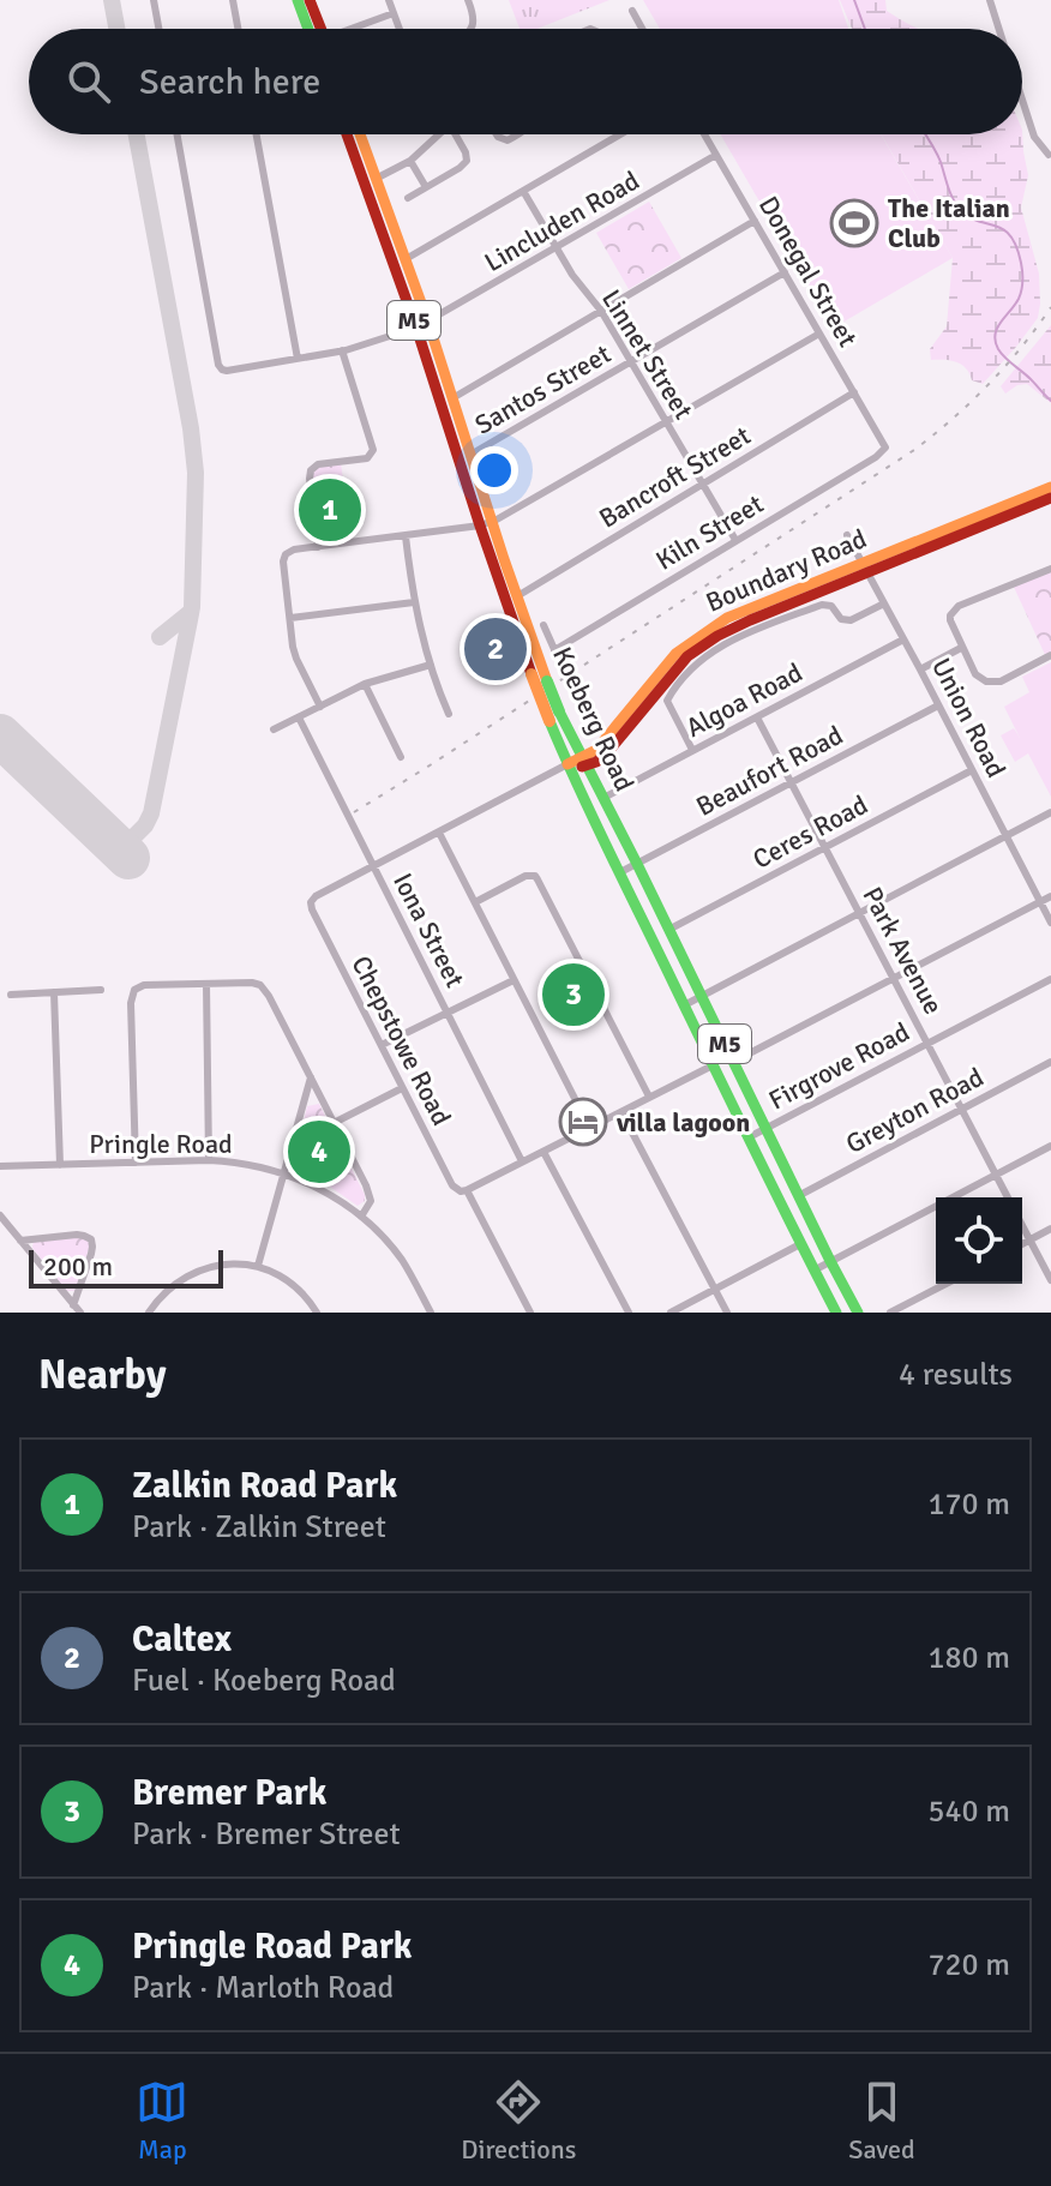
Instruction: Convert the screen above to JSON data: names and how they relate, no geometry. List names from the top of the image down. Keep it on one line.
{"streets":{"main road":["M5","Boundary Road","Koeberg Road"],"street":["Lincluden Road","Donegal Street","Linnet Street","Santos Street","Bancroft Street","Kiln Street","Algoa Road","Union Road","Beaufort Road","Ceres Road","Iona Street","Park Avenue","Chepstowe Road","Firgrove Road","Greyton Road","Pringle Road"]},"crossings":[["Lincluden Road","Donegal Street"],["Lincluden Road","Linnet Street"],["Lincluden Road","Koeberg Road"],["Donegal Street","Santos Street"],["Donegal Street","Bancroft Street"],["Donegal Street","Kiln Street"],["Linnet Street","Santos Street"],["Linnet Street","Bancroft Street"],["Linnet Street","Kiln Street"],["Santos Street","Koeberg Road"],["Bancroft Street","Koeberg Road"],["Boundary Road","Union Road"],["Boundary Road","Koeberg Road"],["Algoa Road","Union Road"],["Algoa Road","Koeberg Road"],["Algoa Road","Park Avenue"],["Union Road","Beaufort Road"],["Union Road","Ceres Road"],["Koeberg Road","Beaufort Road"],["Koeberg Road","Ceres Road"],["Koeberg Road","Firgrove Road"],["Koeberg Road","Greyton Road"],["Beaufort Road","Park Avenue"],["Ceres Road","Park Avenue"],["Iona Street","Chepstowe Road"],["Park Avenue","Firgrove Road"],["Park Avenue","Greyton Road"]],"places":{"sports":["The Italian Club"],"hotel":["villa lagoon"]},"scale_bar":"200 m","page":{"search":"Search here","pins":["1","2","3","4"],"scale":"200 m","heading":["Nearby","4 results"],"list":[{"mark":"1","name":"Zalkin Road Park","note":"Park · Zalkin Street","value":"170 m"},{"mark":"2","name":"Caltex","note":"Fuel · Koeberg Road","value":"180 m"},{"mark":"3","name":"Bremer Park","note":"Park · Bremer Street","value":"540 m"},{"mark":"4","name":"Pringle Road Park","note":"Park · Marloth Road","value":"720 m"}],"nav":["Map","Directions","Saved"]}}
